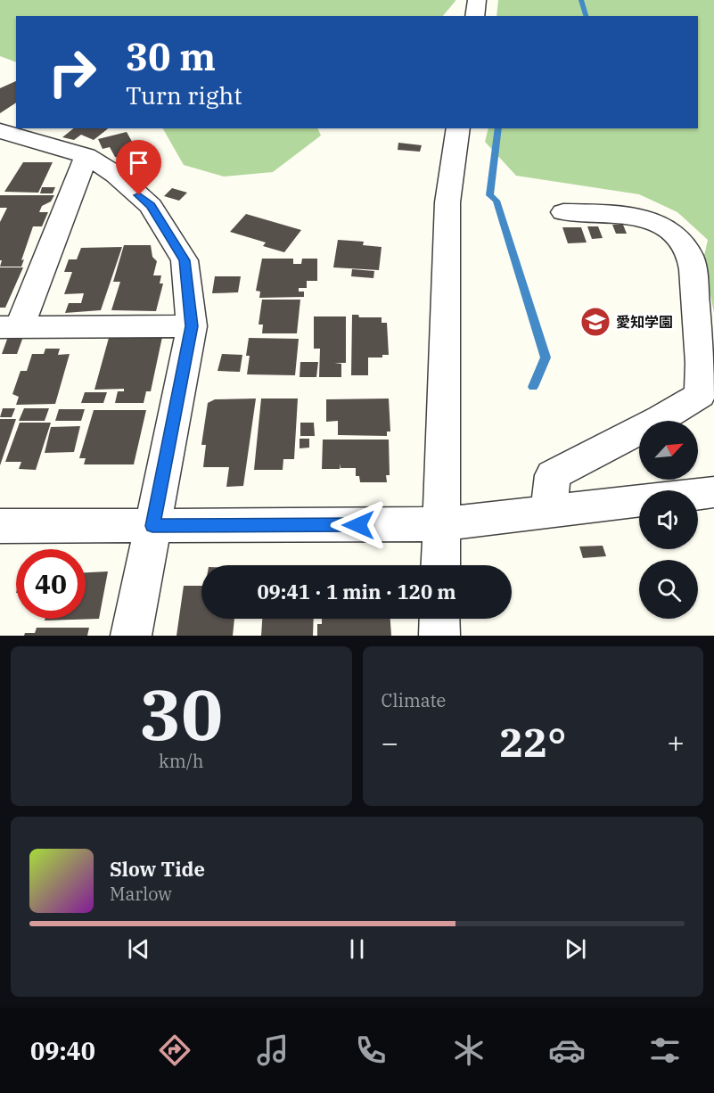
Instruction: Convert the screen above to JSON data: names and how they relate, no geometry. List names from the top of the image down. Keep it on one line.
{"places":{"school or university":["愛知学園"]},"north":"top right","page":{"turn":["30 m","Turn right"],"limit":"40","trip":"09:41 · 1 min · 120 m","tile":[["30","km/h"],"Climate"],"heat":["−","22°","+"],"song":["Slow Tide","Marlow"],"tabs":"09:40"}}
